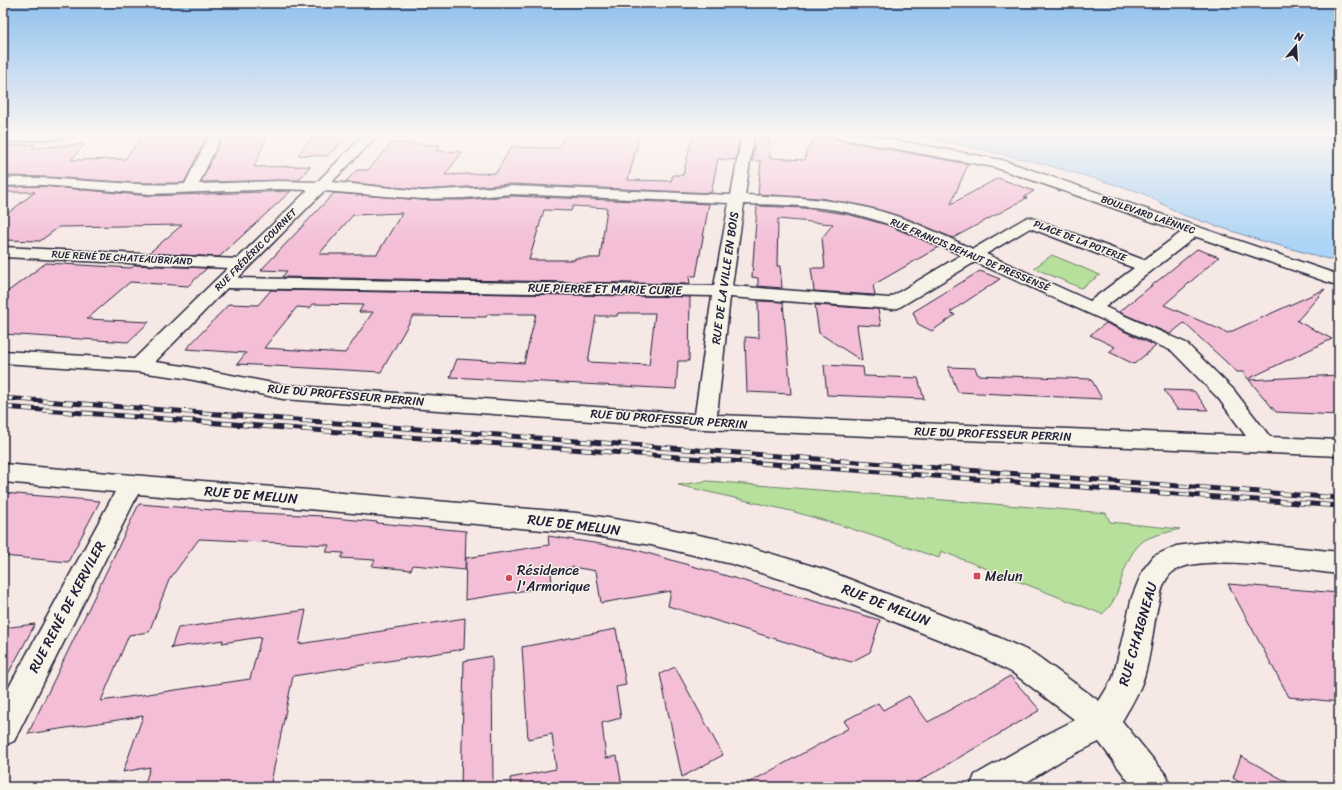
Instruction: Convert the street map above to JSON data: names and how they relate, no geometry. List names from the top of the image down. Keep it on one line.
{"streets":{"main road":["BOULEVARD LAËNNEC"],"street":["PLACE DE LA POTERIE","RUE FRÉDÉRIC COURNET","RUE FRANCIS DEHAUT DE PRESSENSÉ","RUE RENÉ DE CHATEAUBRIAND","RUE DE LA VILLE EN BOIS","RUE PIERRE ET MARIE CURIE","RUE DU PROFESSEUR PERRIN","RUE DE MELUN","RUE RENÉ DE KERVILER","RUE CHAIGNEAU"]},"crossings":[["PLACE DE LA POTERIE","RUE FRANCIS DEHAUT DE PRESSENSÉ"],["PLACE DE LA POTERIE","RUE PIERRE ET MARIE CURIE"],["RUE FRÉDÉRIC COURNET","RUE FRANCIS DEHAUT DE PRESSENSÉ"],["RUE FRÉDÉRIC COURNET","RUE RENÉ DE CHATEAUBRIAND"],["RUE FRÉDÉRIC COURNET","RUE PIERRE ET MARIE CURIE"],["RUE FRÉDÉRIC COURNET","RUE DU PROFESSEUR PERRIN"],["RUE FRANCIS DEHAUT DE PRESSENSÉ","RUE DE LA VILLE EN BOIS"],["RUE FRANCIS DEHAUT DE PRESSENSÉ","RUE PIERRE ET MARIE CURIE"],["RUE FRANCIS DEHAUT DE PRESSENSÉ","RUE DU PROFESSEUR PERRIN"],["RUE DE LA VILLE EN BOIS","RUE PIERRE ET MARIE CURIE"],["RUE DE LA VILLE EN BOIS","RUE DU PROFESSEUR PERRIN"],["RUE DE MELUN","RUE RENÉ DE KERVILER"],["RUE DE MELUN","RUE CHAIGNEAU"]],"places":{"transit":["Melun"],"other":["Résidence l'Armorique"]},"north":"top"}
